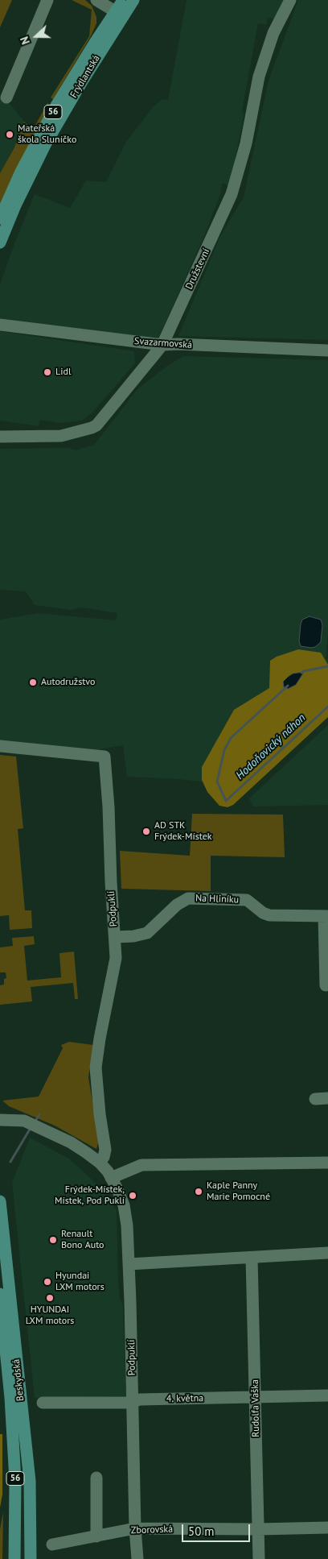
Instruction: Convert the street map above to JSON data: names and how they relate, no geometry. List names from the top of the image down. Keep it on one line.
{"streets":{"main road":["Frýdlantská","56","Beskydská"],"street":["Družstevní","Svazarmovská","Na Hliníku","Podpuklí","4. května","Rudolfa Vaška","Zborovská"]},"crossings":[["Družstevní","Svazarmovská"],["Na Hliníku","Podpuklí"],["Podpuklí","4. května"],["Podpuklí","Zborovská"],["4. května","Rudolfa Vaška"],["Rudolfa Vaška","Zborovská"]],"water":["Hodoňovický náhon"],"places":["Mateřská škola Sluníčko","Lidl","Autodružstvo","AD STK Frýdek-Místek","Kaple Panny Marie Pomocné","Frýdek-Místek, Místek, Pod Puklí","Renault Bono Auto","Hyundai LXM motors","HYUNDAI LXM motors"],"scale_bar":"50 m","north":"left"}
